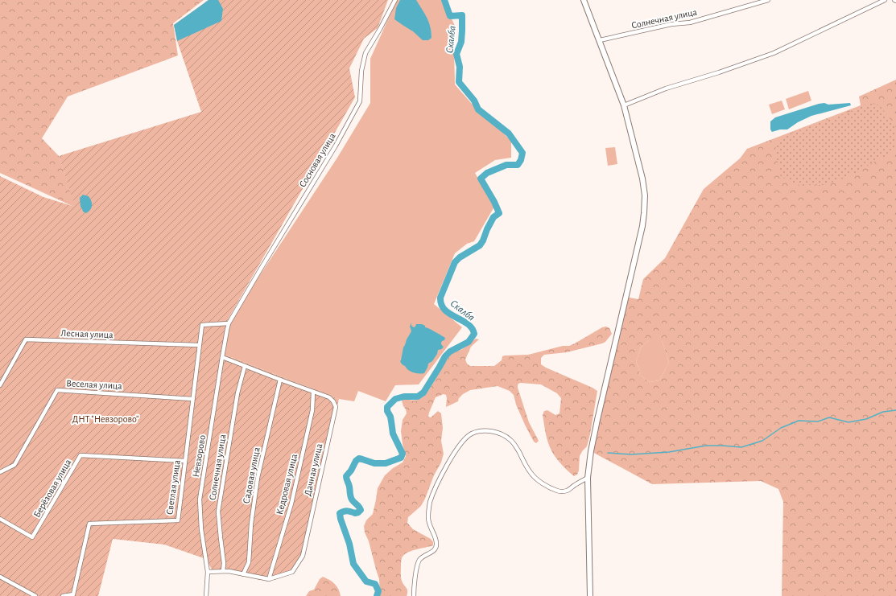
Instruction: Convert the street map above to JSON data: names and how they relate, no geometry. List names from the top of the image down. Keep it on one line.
{"streets":{"street":["Солнечная улица","Сосновая улица","Лесная улица","Веселая улица","Невзорово","Дачная улица","Садовая улица","Кедровая улица","Светлая улица","Берёзовая улица"]},"crossings":[["Солнечная улица","Дачная улица"],["Сосновая улица","Невзорово"],["Сосновая улица","Светлая улица"],["Лесная улица","Светлая улица"],["Веселая улица","Светлая улица"],["Невзорово","Дачная улица"],["Невзорово","Светлая улица"],["Дачная улица","Садовая улица"],["Дачная улица","Кедровая улица"],["Светлая улица","Берёзовая улица"]],"water":["Скалба"],"parks":["ДНТ \"Невзорово\""]}
